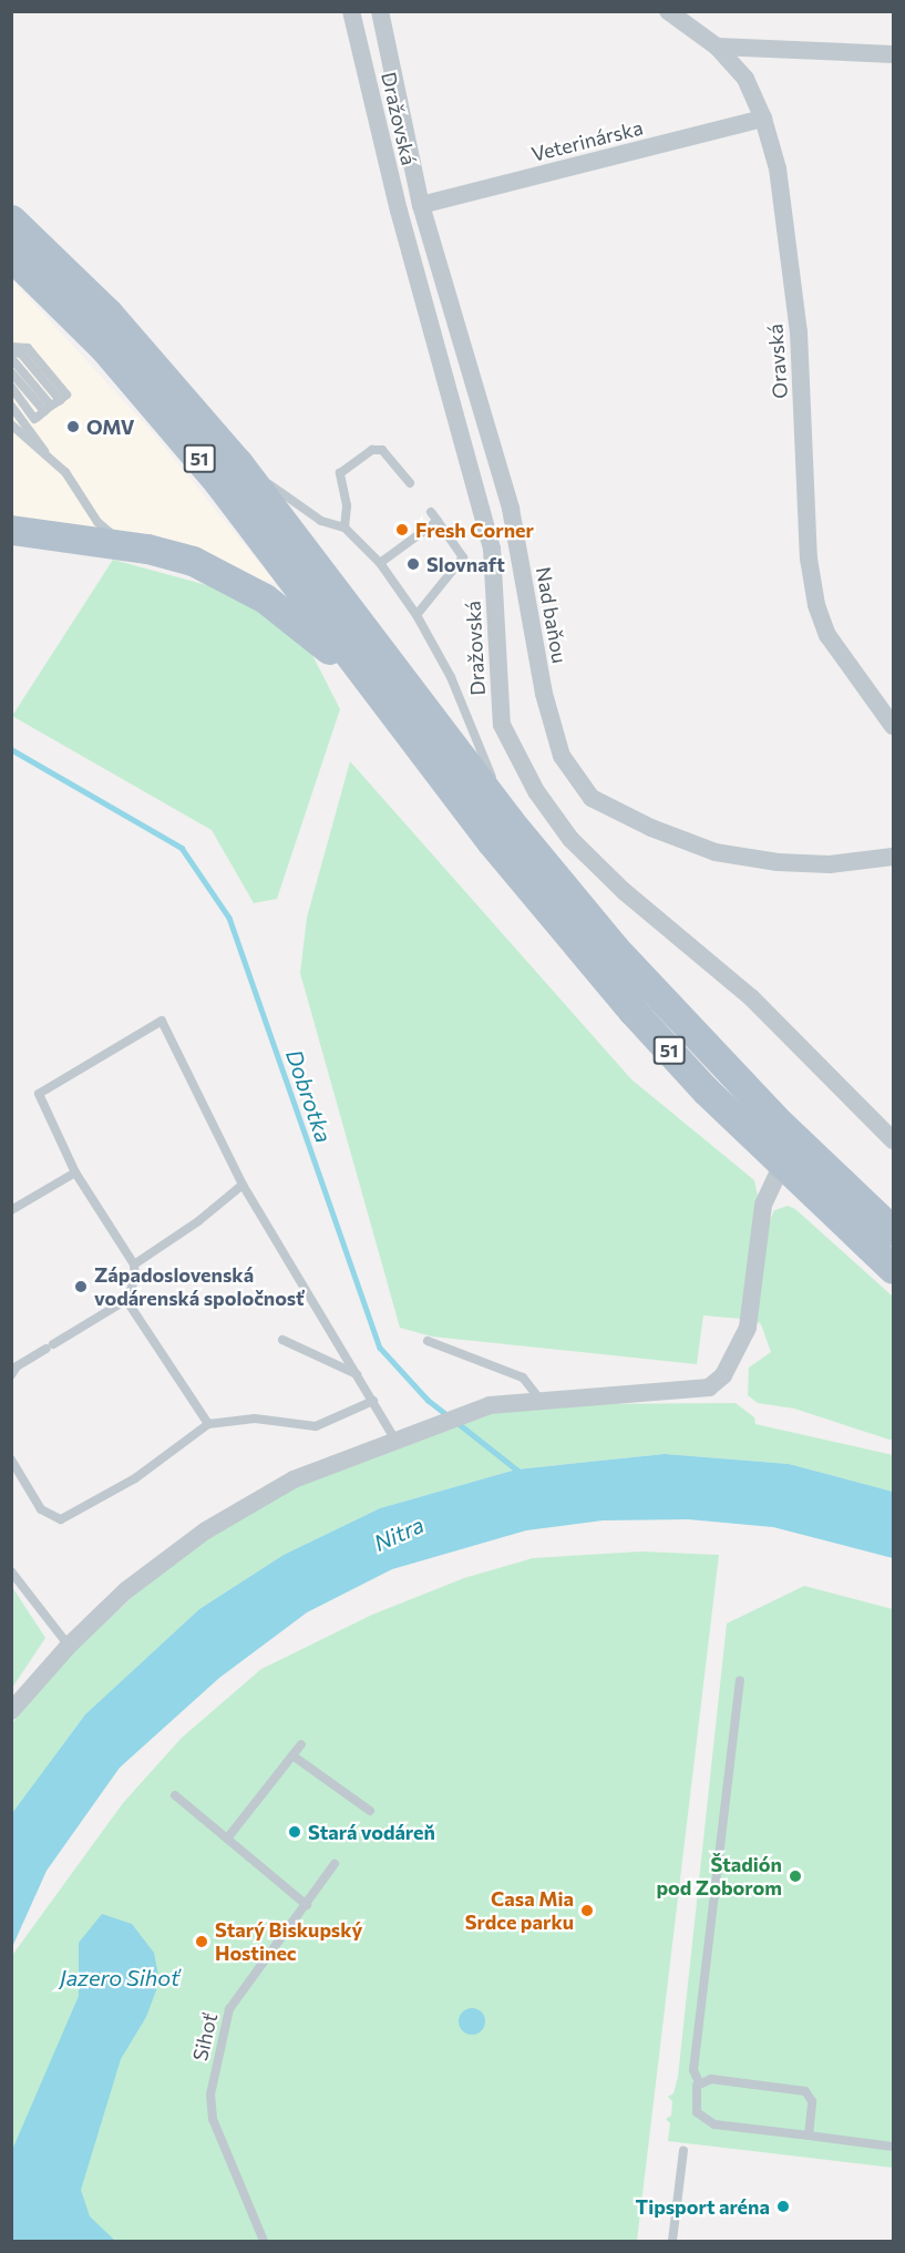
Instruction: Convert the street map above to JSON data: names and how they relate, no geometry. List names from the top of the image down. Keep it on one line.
{"streets":{"main road":["51"],"street":["Dražovská","Veterinárska","Oravská","Nad baňou"],"lane":["Sihoť"]},"crossings":[["Veterinárska","Oravská"],["Veterinárska","Nad baňou"]],"water":["Dobrotka","Nitra","Jazero Sihoť"],"places":["OMV","Fresh Corner","Slovnaft","Západoslovenská vodárenská spoločnosť","Stará vodáreň","Štadión pod Zoborom","Casa Mia Srdce parku","Starý Biskupský Hostinec","Tipsport aréna"]}
